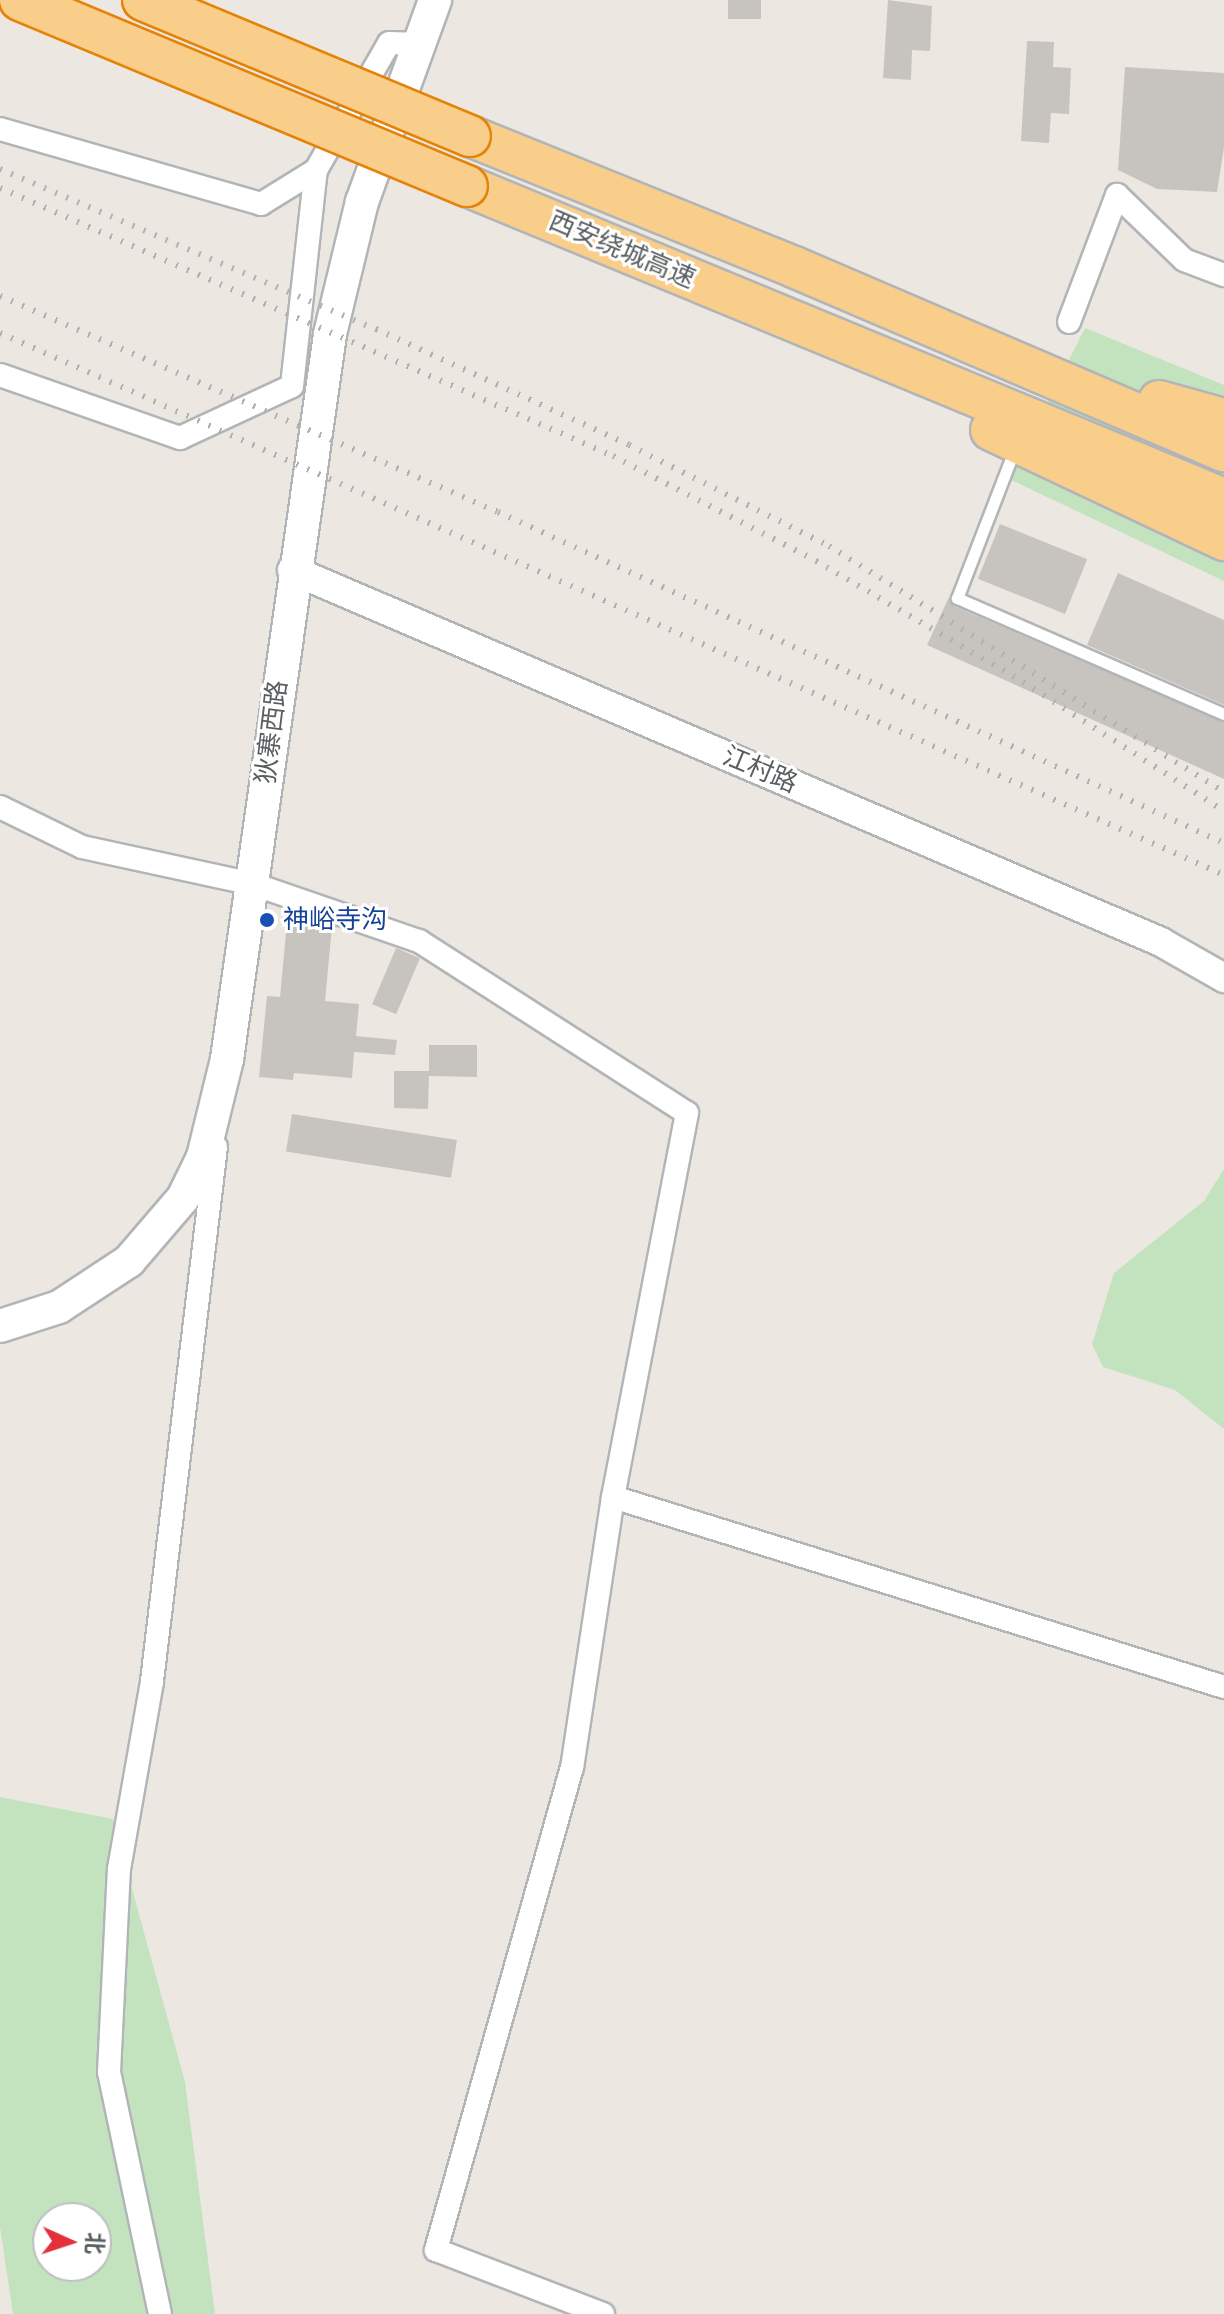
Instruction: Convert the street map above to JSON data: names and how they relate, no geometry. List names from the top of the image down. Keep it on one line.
{"streets":{"highway":["西安绕城高速"],"main road":["狄寨西路"],"street":["江村路"]},"crossings":[["狄寨西路","江村路"]],"places":["神峪寺沟"],"north":"right"}
